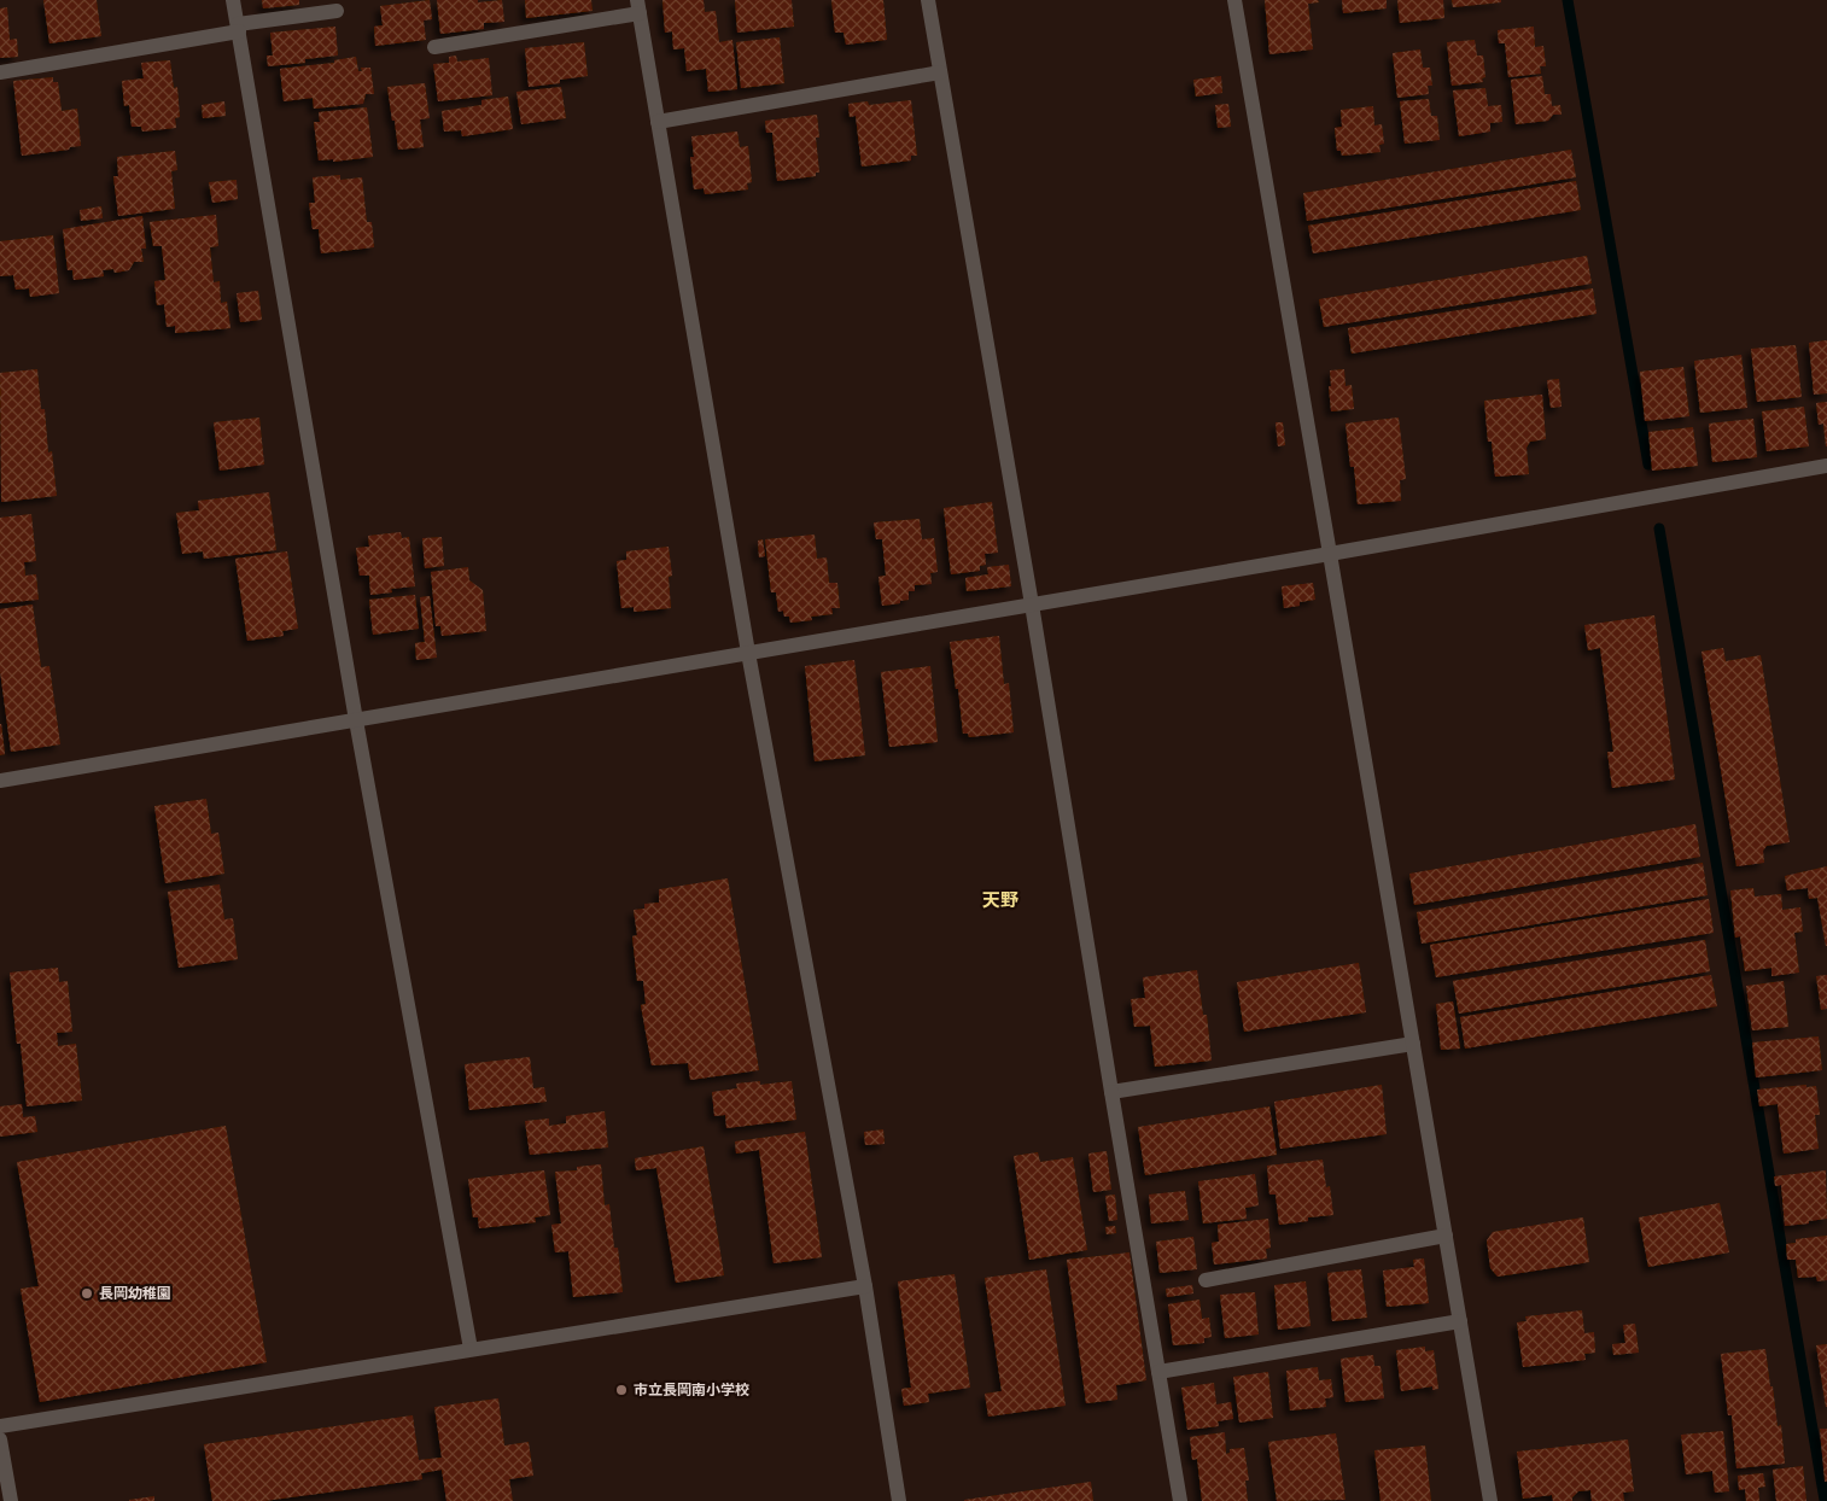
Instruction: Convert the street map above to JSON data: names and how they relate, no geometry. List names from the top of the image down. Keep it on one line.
{"districts":["天野"],"places":["長岡幼稚園","市立長岡南小学校"]}
